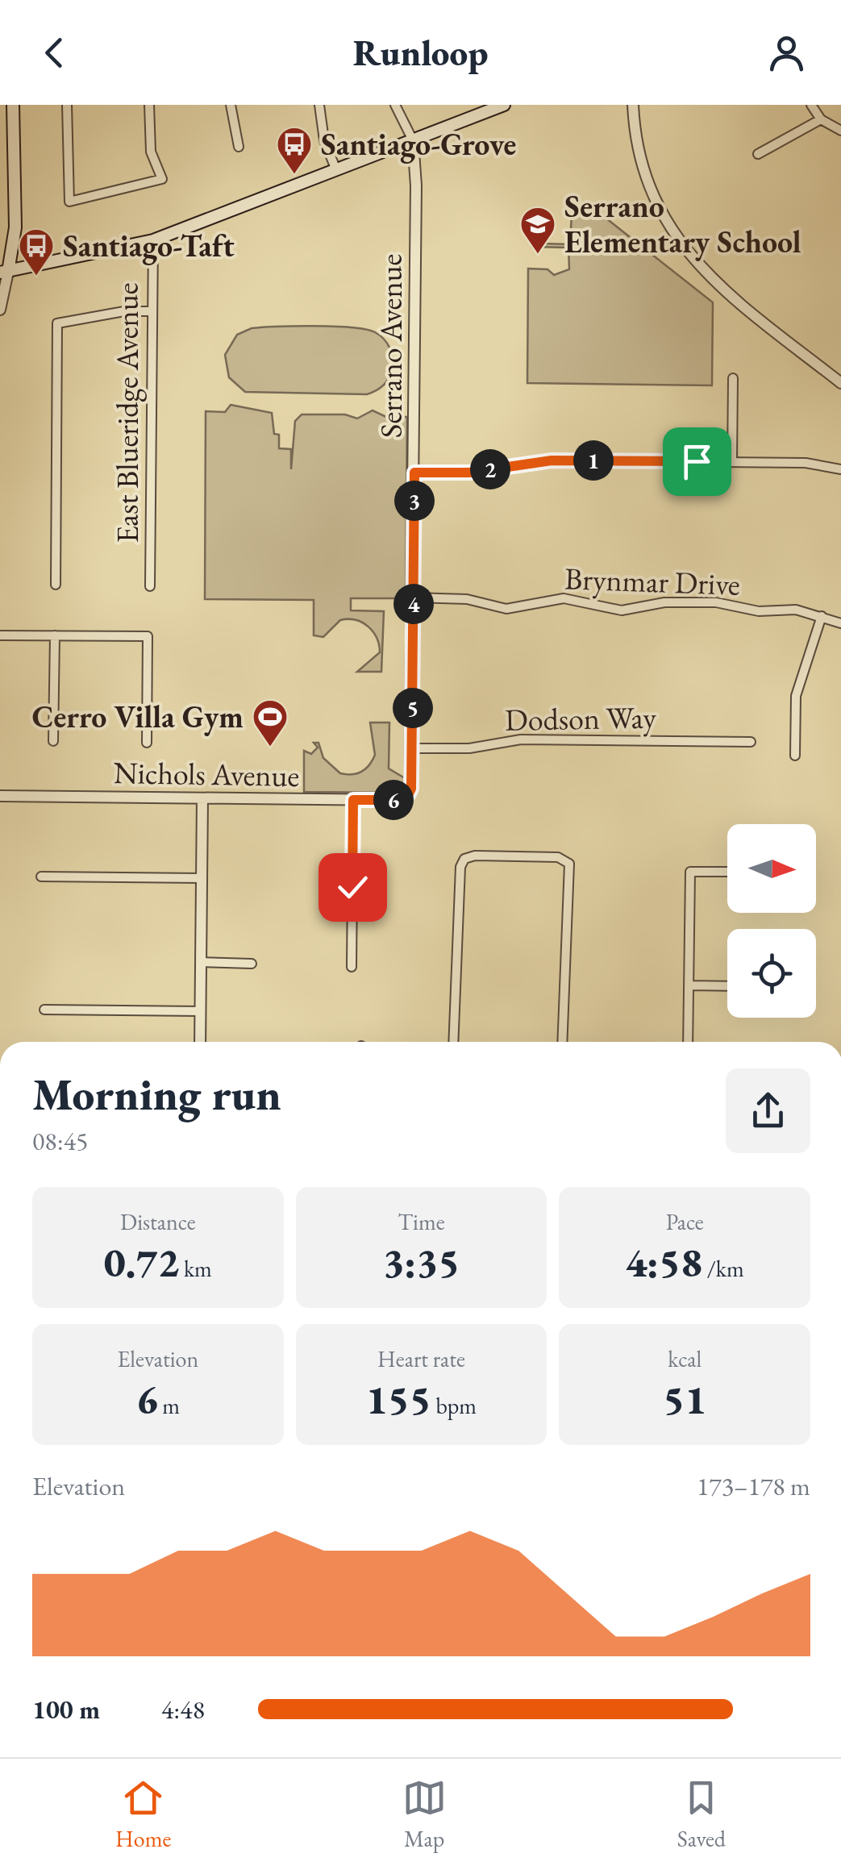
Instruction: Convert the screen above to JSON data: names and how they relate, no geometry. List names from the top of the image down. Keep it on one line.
{"streets":{"street":["Serrano Avenue","East Blueridge Avenue","Brynmar Drive","Dodson Way","Nichols Avenue"]},"crossings":[["Serrano Avenue","Brynmar Drive"],["Serrano Avenue","Dodson Way"],["Serrano Avenue","Nichols Avenue"]],"places":{"bus stop":["Santiago-Grove","Santiago-Taft"],"school or university":["Serrano Elementary School"],"sports":["Cerro Villa Gym"]},"north":"right","page":{"header":"Runloop","pins":["1","2","3","4","5","6"],"heading":["Morning run","08:45"],"stats":[["Distance","0.72 km"],["Time","3:35"],["Pace","4:58 /km"],["Elevation","6 m"],["Heart rate","155 bpm"],["kcal","51"]],"chart":["Elevation","173–178 m"],"list":[{"name":"100 m","note":"4:48"}],"tabs":["Home","Map","Saved"]}}
